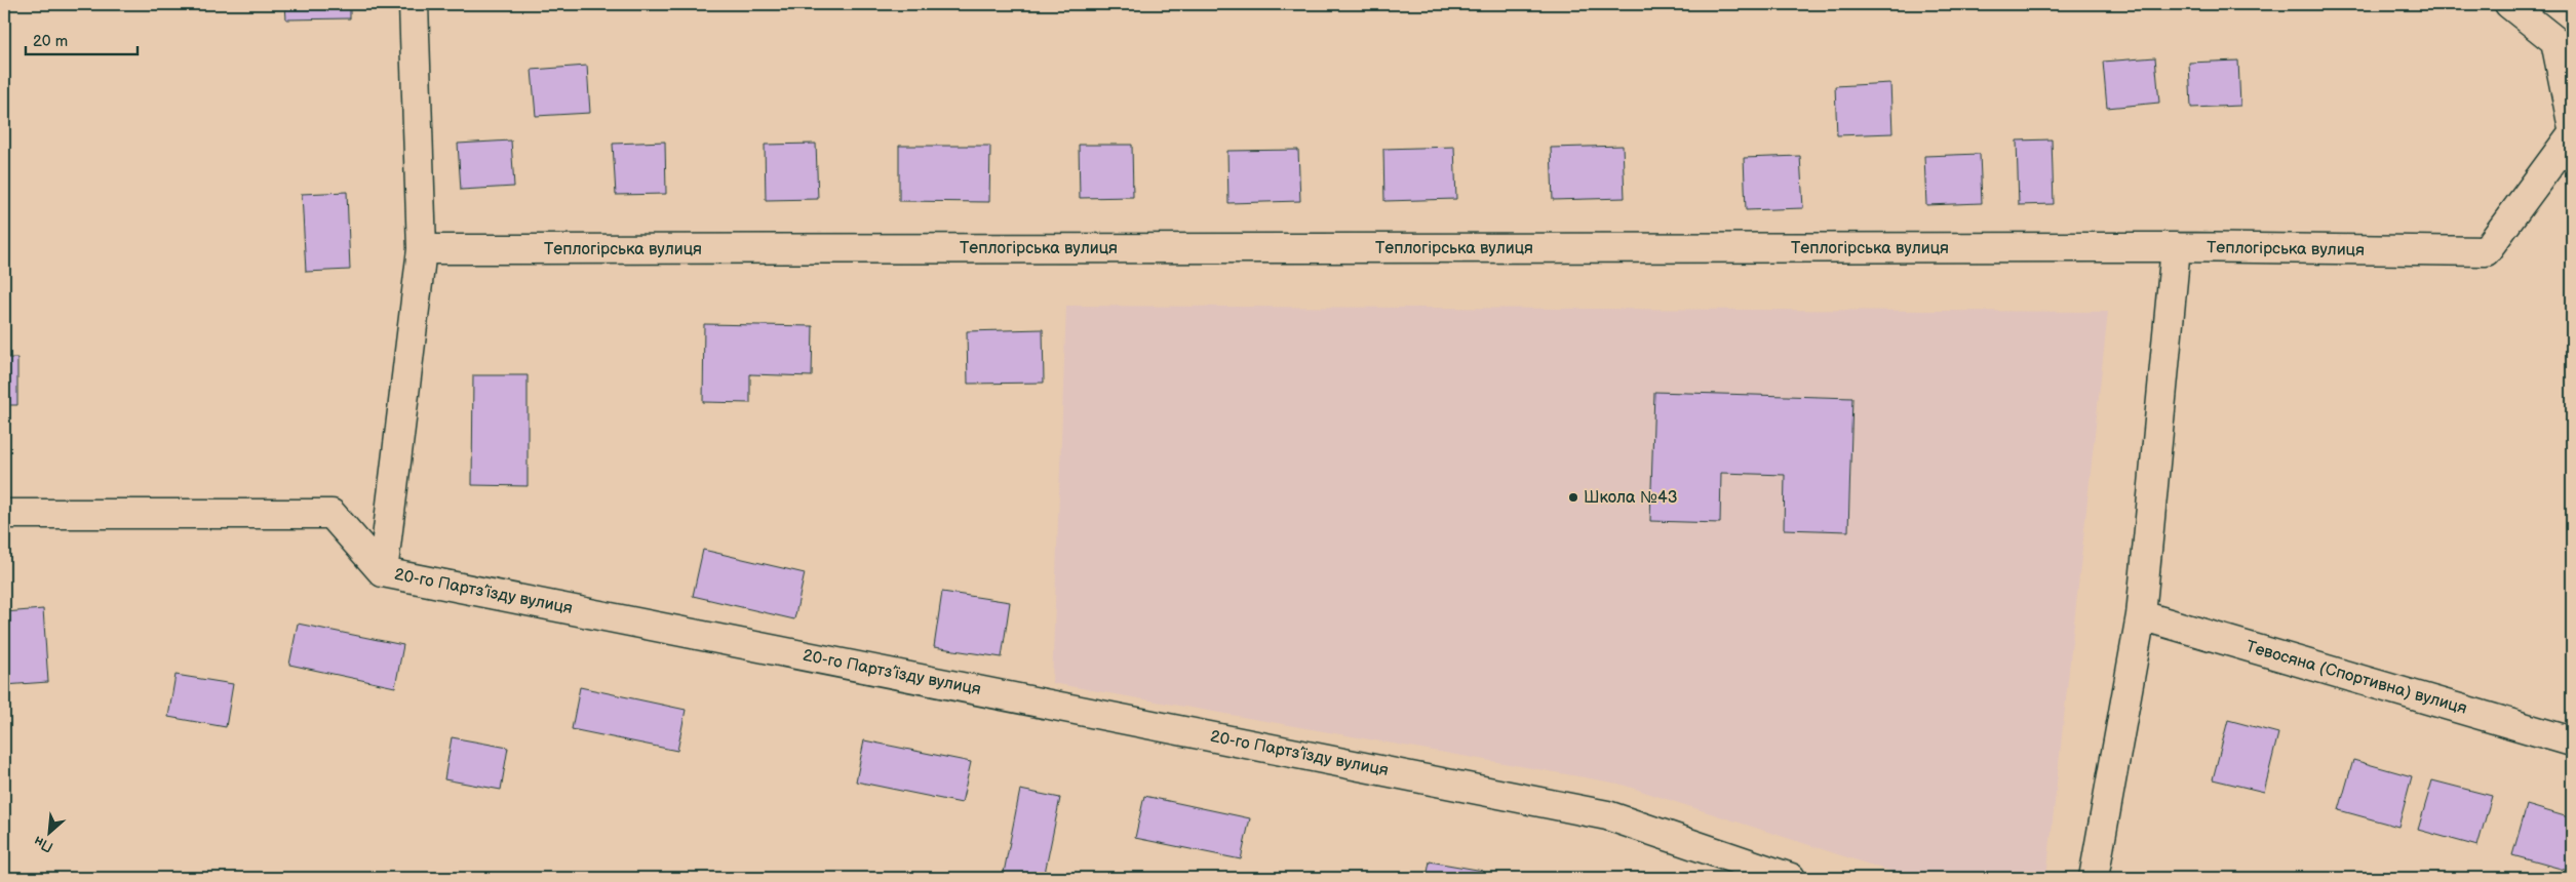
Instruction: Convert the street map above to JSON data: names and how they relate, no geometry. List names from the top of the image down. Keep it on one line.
{"streets":{"street":["Теплогірська вулиця","20-го Партз’їзду вулиця","Тевосяна (Спортивна) вулиця"]},"places":["Школа №43"],"scale_bar":"20 m","north":"bottom left"}
